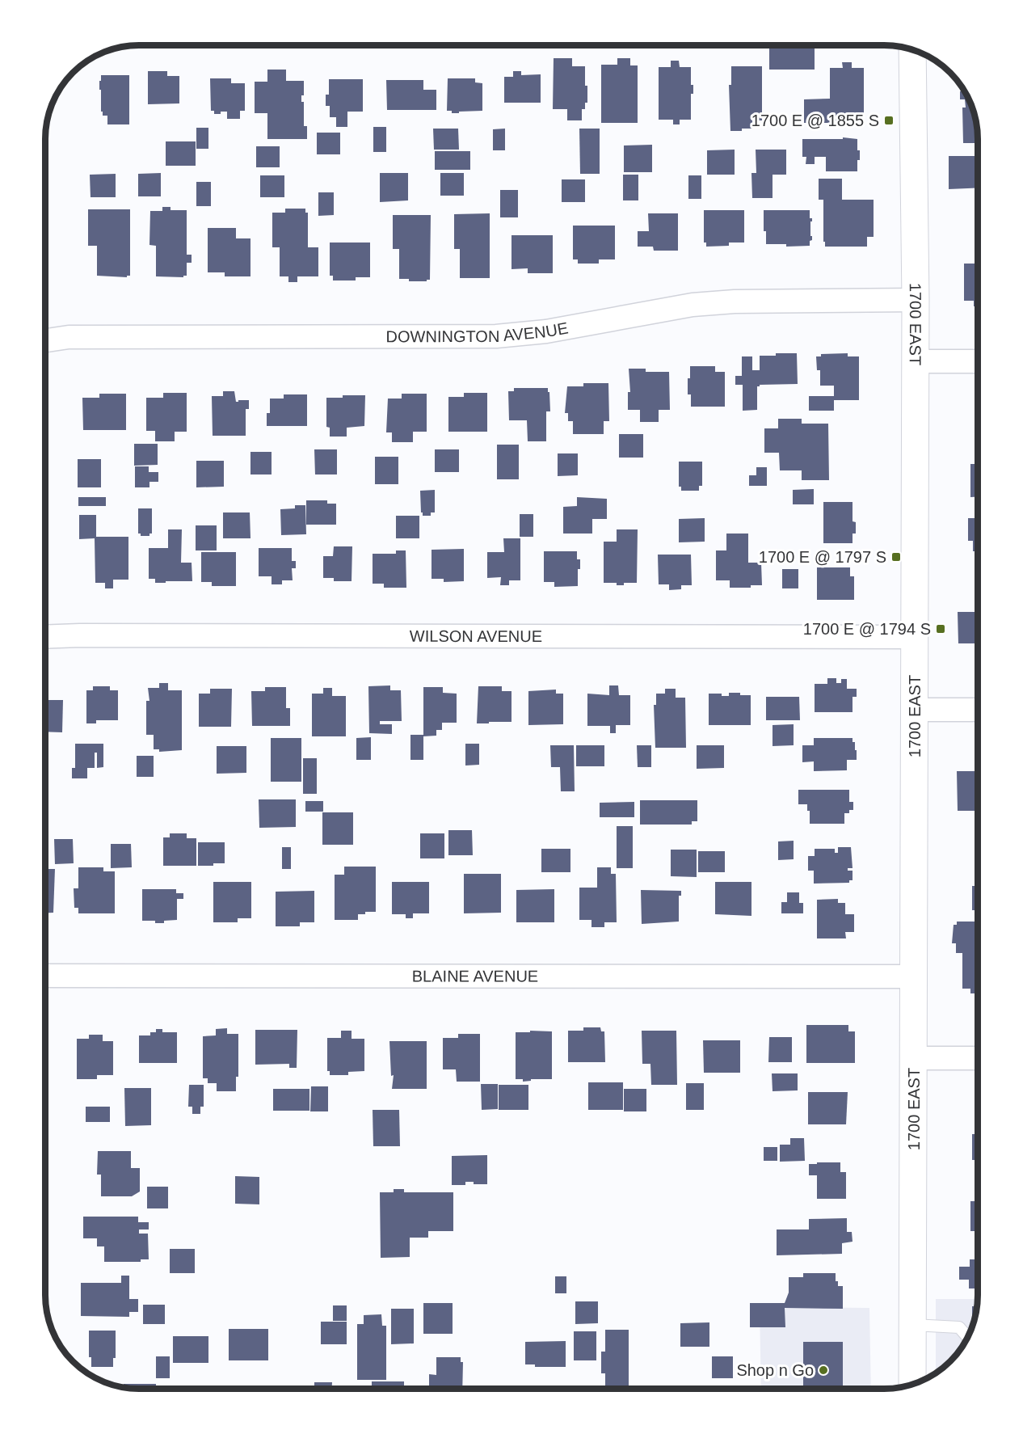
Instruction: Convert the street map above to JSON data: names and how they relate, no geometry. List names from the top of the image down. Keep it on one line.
{"streets":{"street":["1700 EAST","DOWNINGTON AVENUE","WILSON AVENUE","BLAINE AVENUE"]},"crossings":[["1700 EAST","DOWNINGTON AVENUE"],["1700 EAST","WILSON AVENUE"],["1700 EAST","BLAINE AVENUE"]],"places":{"transit":["1700 E @ 1855 S","1700 E @ 1797 S","1700 E @ 1794 S"],"other":["Shop n Go"]}}
